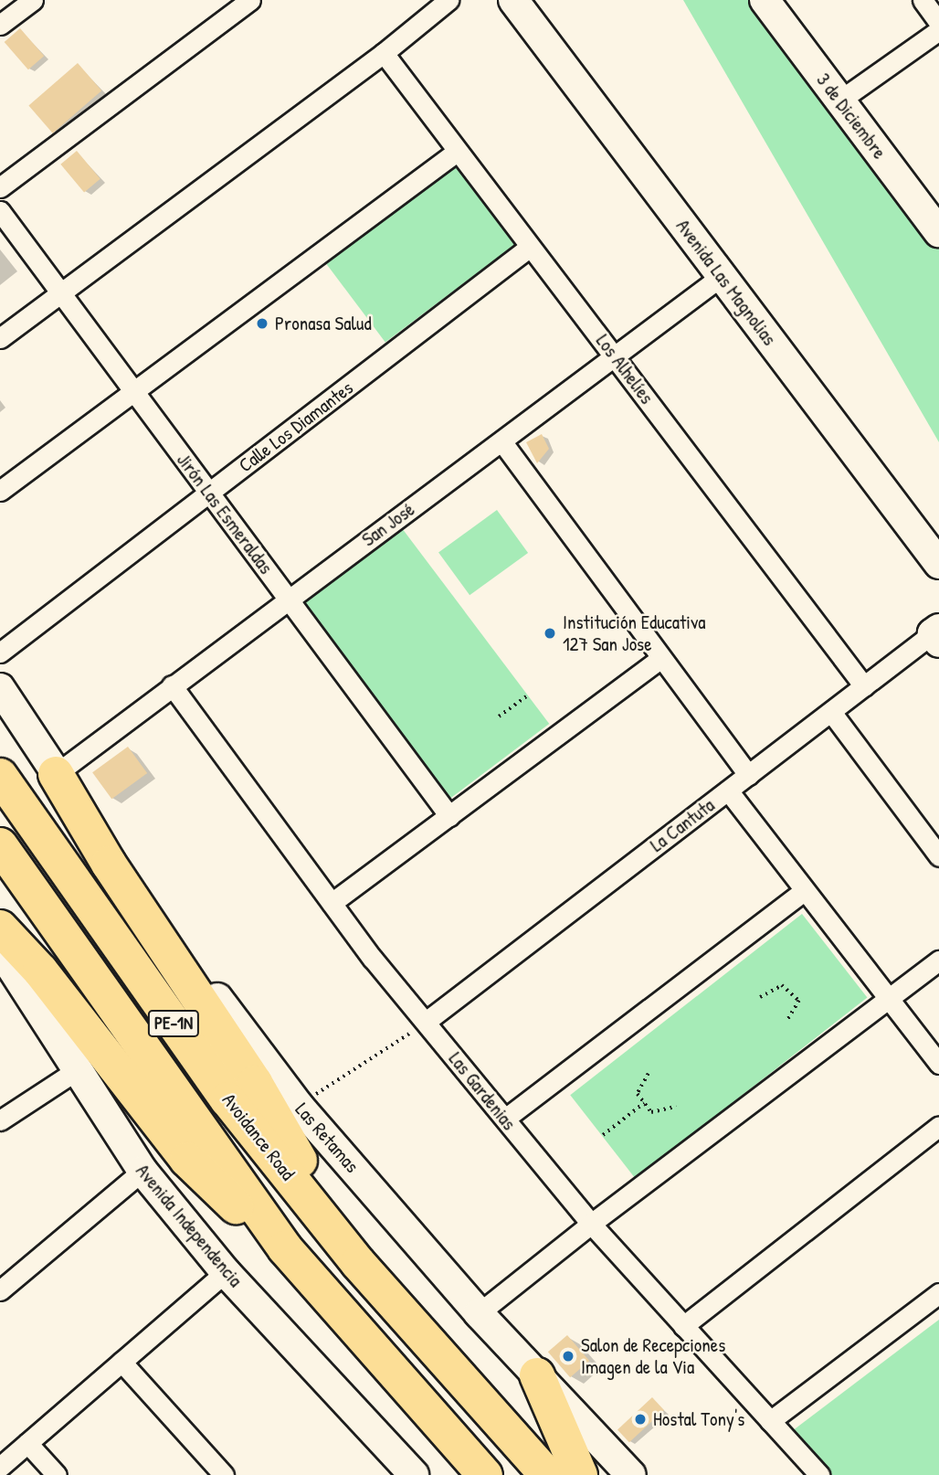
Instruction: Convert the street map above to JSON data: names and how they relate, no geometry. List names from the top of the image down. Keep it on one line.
{"streets":{"highway":["PE-1N","Avoidance Road"],"main road":["3 de Diciembre","Avenida Las Magnolias","Las Retamas","Avenida Independencia"],"street":["Los Alhelíes","Calle Los Diamantes","Jirón Las Esmeraldas","San José","La Cantuta","Las Gardenias"]},"crossings":[["Avenida Las Magnolias","San José"],["Los Alhelíes","Calle Los Diamantes"],["Los Alhelíes","San José"],["Los Alhelíes","La Cantuta"],["Calle Los Diamantes","Jirón Las Esmeraldas"],["Jirón Las Esmeraldas","San José"],["San José","Las Gardenias"],["San José","Las Retamas"],["La Cantuta","Las Gardenias"]],"places":["Pronasa Salud","Institución Educativa 127 San Jose","Salon de Recepciones Imagen de la Via","Hostal Tony's"]}
